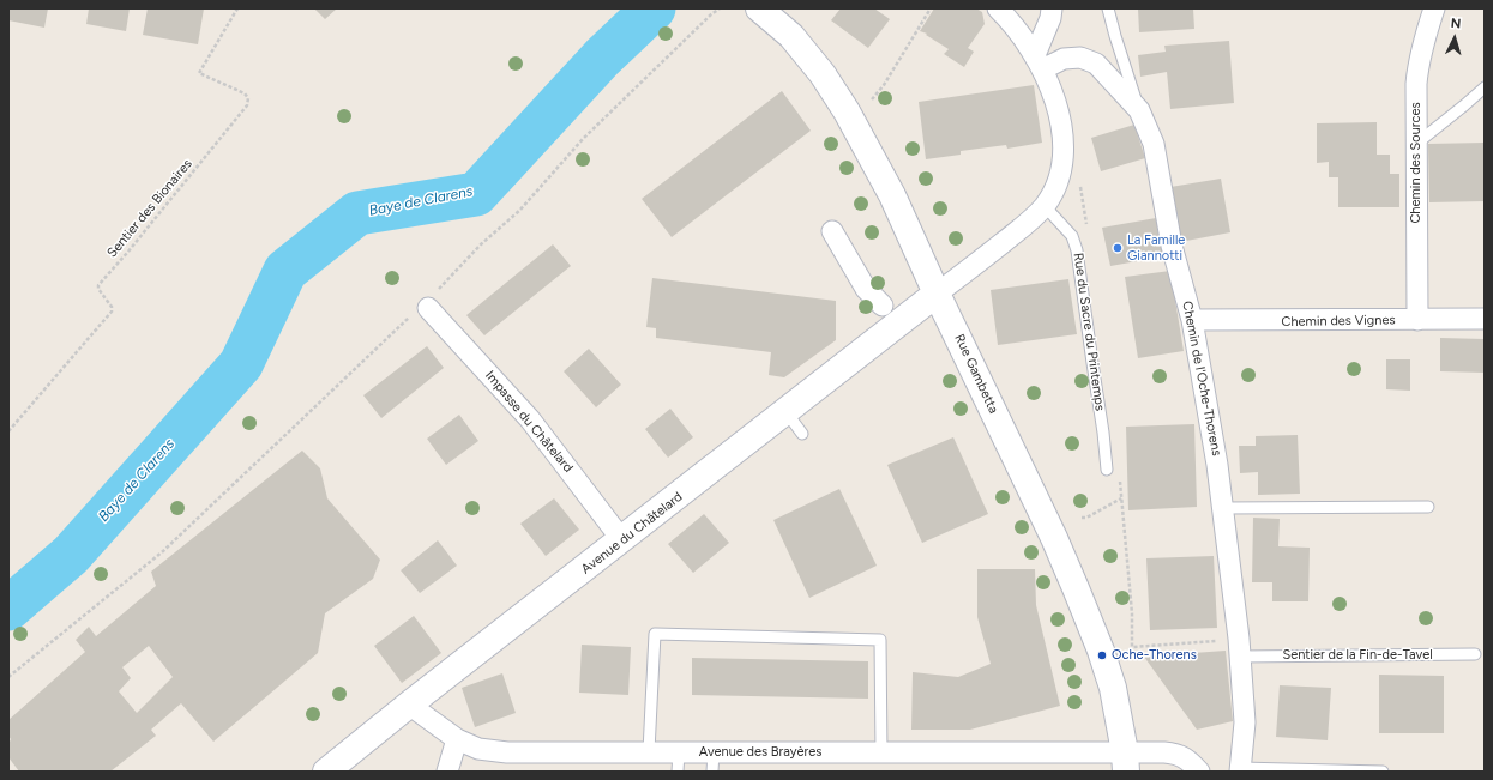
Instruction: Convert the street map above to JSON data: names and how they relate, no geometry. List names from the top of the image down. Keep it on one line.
{"streets":{"main road":["Rue Gambetta","Avenue du Châtelard"],"street":["Chemin des Sources","Chemin des Vignes","Chemin de l'Oche-Thorens","Impasse du Châtelard","Avenue des Brayères"],"lane":["Rue du Sacre du Printemps","Sentier de la Fin-de-Tavel"],"path":["Sentier des Bionaires"]},"crossings":[["Chemin des Sources","Chemin des Vignes"],["Chemin des Vignes","Chemin de l'Oche-Thorens"],["Rue Gambetta","Avenue du Châtelard"],["Rue Gambetta","Avenue des Brayères"],["Chemin de l'Oche-Thorens","Sentier de la Fin-de-Tavel"],["Impasse du Châtelard","Avenue du Châtelard"],["Avenue du Châtelard","Avenue des Brayères"]],"water":["Baye de Clarens"],"places":["La Famille Giannotti","Oche-Thorens"],"north":"top"}
